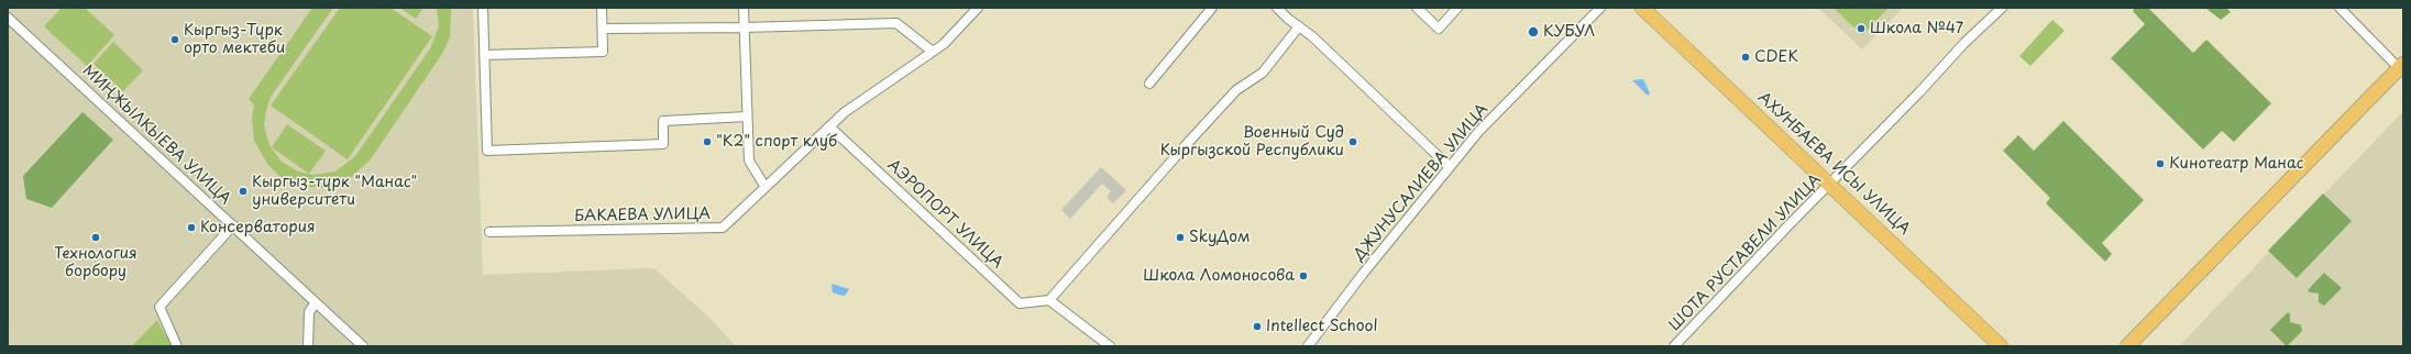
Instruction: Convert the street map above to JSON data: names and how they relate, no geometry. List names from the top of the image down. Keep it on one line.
{"streets":{"main road":["АХУНБАЕВА ИСЫ УЛИЦА"],"street":["МИҢЖЫЛКЫЕВА УЛИЦА","ДЖУНУСАЛИЕВА УЛИЦА","АЭРОПОРТ УЛИЦА","БАКАЕВА УЛИЦА","ШОТА РУСТАВЕЛИ УЛИЦА"]},"crossings":[["АХУНБАЕВА ИСЫ УЛИЦА","ШОТА РУСТАВЕЛИ УЛИЦА"],["АЭРОПОРТ УЛИЦА","БАКАЕВА УЛИЦА"]],"places":["Школа №47","КУБУЛ","Кыргыз-Түрк орто мектеби","CDEK","\"К2\" спорт клуб","Военный Суд Кыргызской Республики","Кинотеатр Манас","Кыргыз-түрк \"Манас\" университети","Консерватория","Технология борбору","SkyДом","Школа Ломоносова","Intellect School"]}
